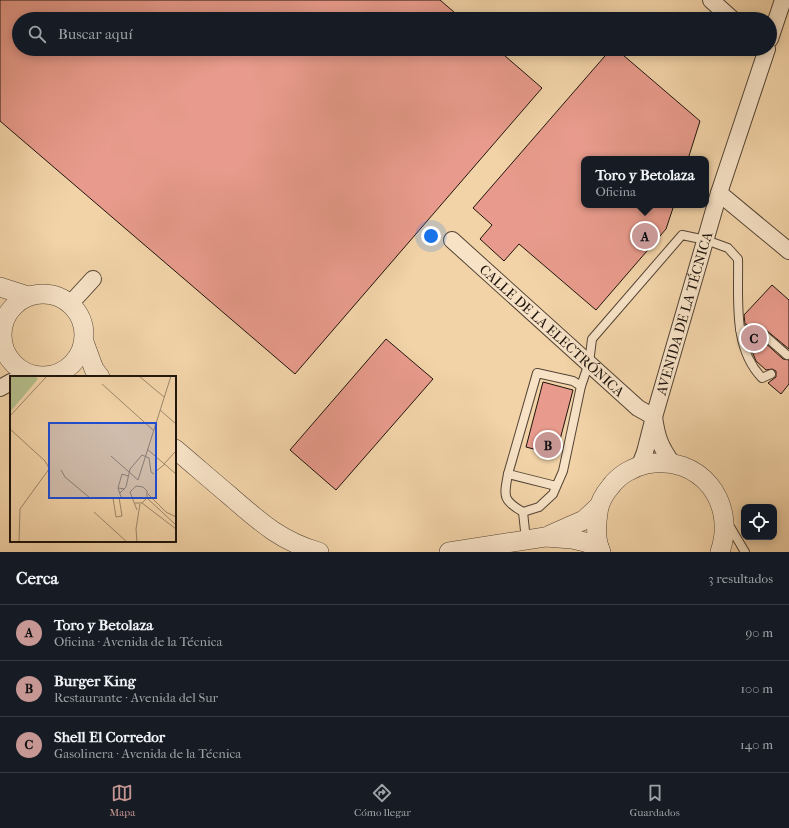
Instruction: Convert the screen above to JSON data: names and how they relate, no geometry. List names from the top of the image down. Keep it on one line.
{"streets":{"street":["AVENIDA DE LA TÉCNICA","CALLE DE LA ELECTRÓNICA"]},"crossings":[["AVENIDA DE LA TÉCNICA","CALLE DE LA ELECTRÓNICA"]],"page":{"search":"Buscar aquí","popup":["Toro y Betolaza","Oficina"],"pins":["A","C","B"],"heading":["Cerca","3 resultados"],"list":[{"mark":"A","name":"Toro y Betolaza","note":"Oficina · Avenida de la Técnica","value":"90 m"},{"mark":"B","name":"Burger King","note":"Restaurante · Avenida del Sur","value":"100 m"},{"mark":"C","name":"Shell El Corredor","note":"Gasolinera · Avenida de la Técnica","value":"140 m"}],"nav":["Mapa","Cómo llegar","Guardados"]}}
